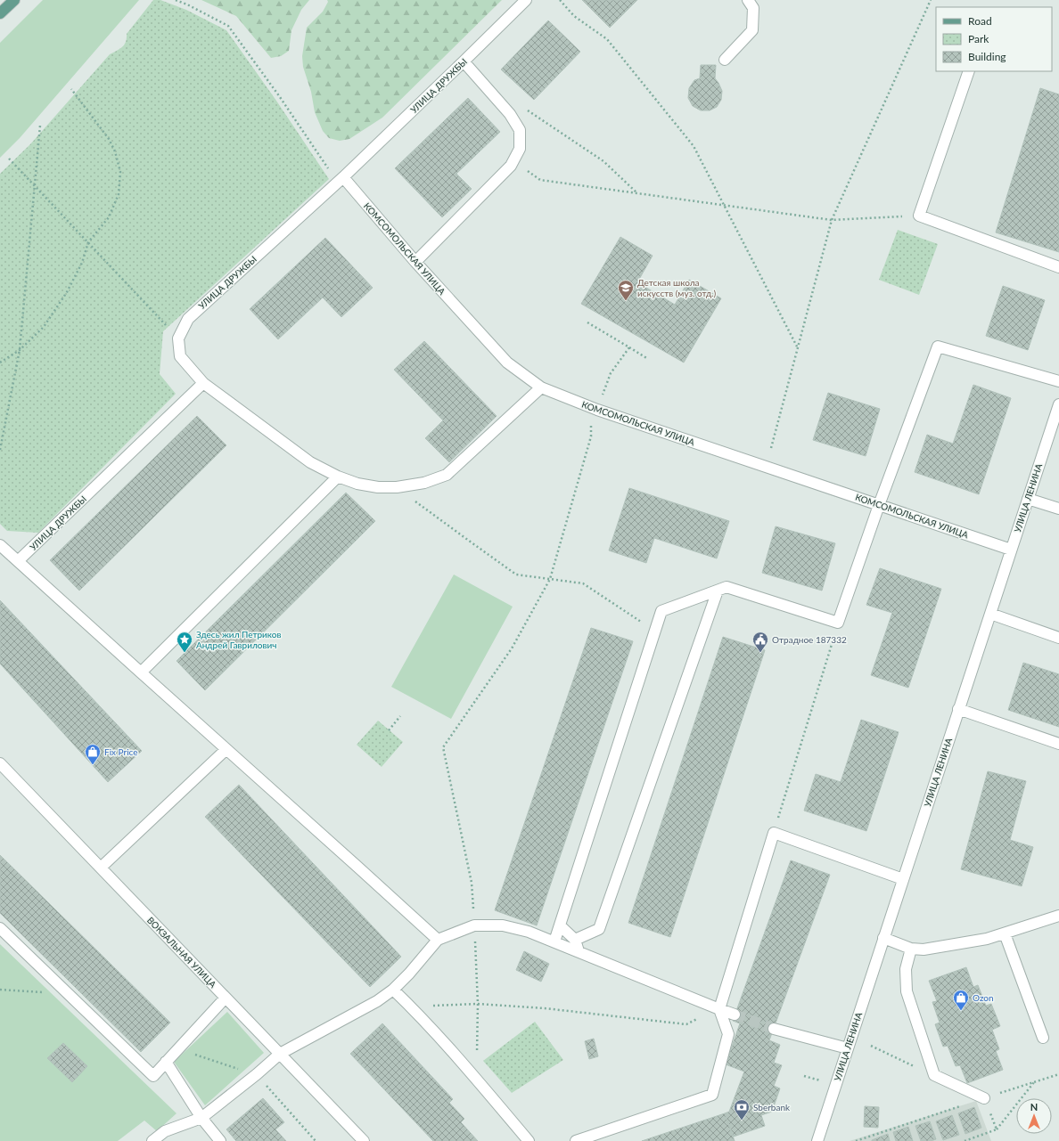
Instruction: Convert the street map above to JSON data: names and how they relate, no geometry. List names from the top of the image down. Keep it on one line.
{"streets":{"street":["УЛИЦА ДРУЖБЫ","КОМСОМОЛЬСКАЯ УЛИЦА","УЛИЦА ЛЕНИНА","ВОКЗАЛЬНАЯ УЛИЦА"]},"crossings":[["УЛИЦА ДРУЖБЫ","КОМСОМОЛЬСКАЯ УЛИЦА"],["КОМСОМОЛЬСКАЯ УЛИЦА","УЛИЦА ЛЕНИНА"]],"places":{"school or university":["Детская школа искусств (муз. отд.)"],"place":["Здесь жил Петриков Андрей Гаврилович"],"public building":["Отрадное 187332"],"shop":["Fix Price","Ozon"],"bank":["Sberbank"]},"legend":["Road","Park","Building"],"north":"top"}
